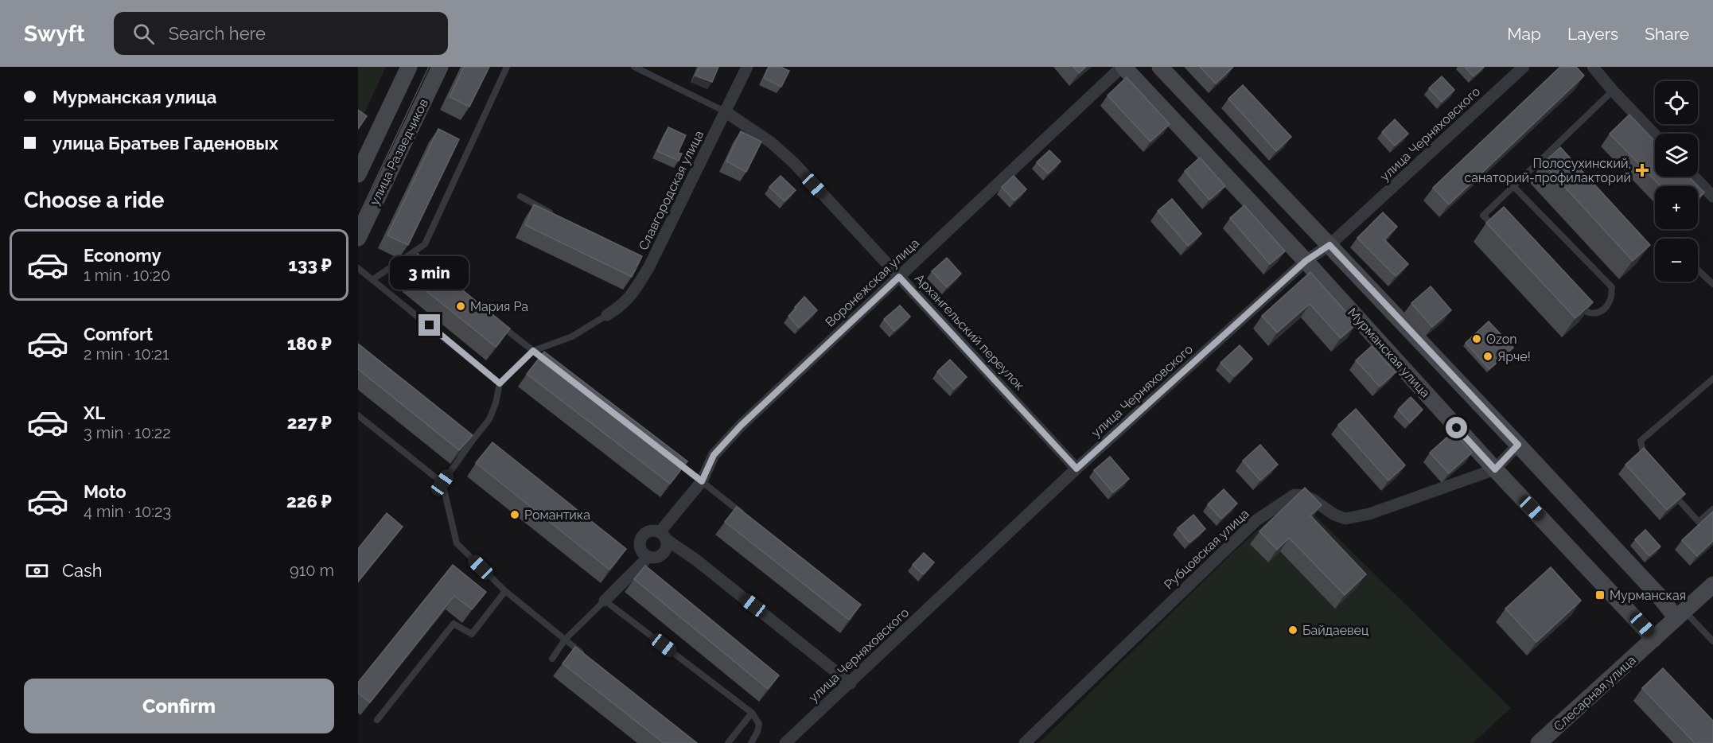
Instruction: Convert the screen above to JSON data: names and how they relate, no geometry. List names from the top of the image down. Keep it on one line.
{"streets":{"main road":["улица Разведчиков","Мурманская улица","Слесарная улица"],"street":["улица Черняховского","Славгородская улица","Воронежская улица","Архангельский переулок","Рубцовская улица"]},"crossings":[["улица Черняховского","Архангельский переулок"],["улица Черняховского","Мурманская улица"],["Славгородская улица","Архангельский переулок"],["Воронежская улица","Архангельский переулок"],["Воронежская улица","Мурманская улица"],["Мурманская улица","Рубцовская улица"],["Мурманская улица","Слесарная улица"]],"places":{"health":["Полосухинский, санаторий-профилакторий"],"other":["Мария Ра","Ozon","Ярче!","Романтика","Байдаевец"],"transit":["Мурманская"]},"page":{"header":"Swyft","search":"Search here","nav":["Map","Layers","Share"],"banner":["Мурманская улица","улица Братьев Гаденовых"],"map_buttons":["+","−"],"heading":"Choose a ride","list":[{"name":"Economy","note":"1 min · 10:20","value":"133 ₽"},{"name":"Comfort","note":"2 min · 10:21","value":"180 ₽"},{"name":"XL","note":"3 min · 10:22","value":"227 ₽"},{"name":"Moto","note":"4 min · 10:23","value":"226 ₽"}],"bubble":"3 min","pay":["Cash","910 m"],"buttons":"Confirm"}}
